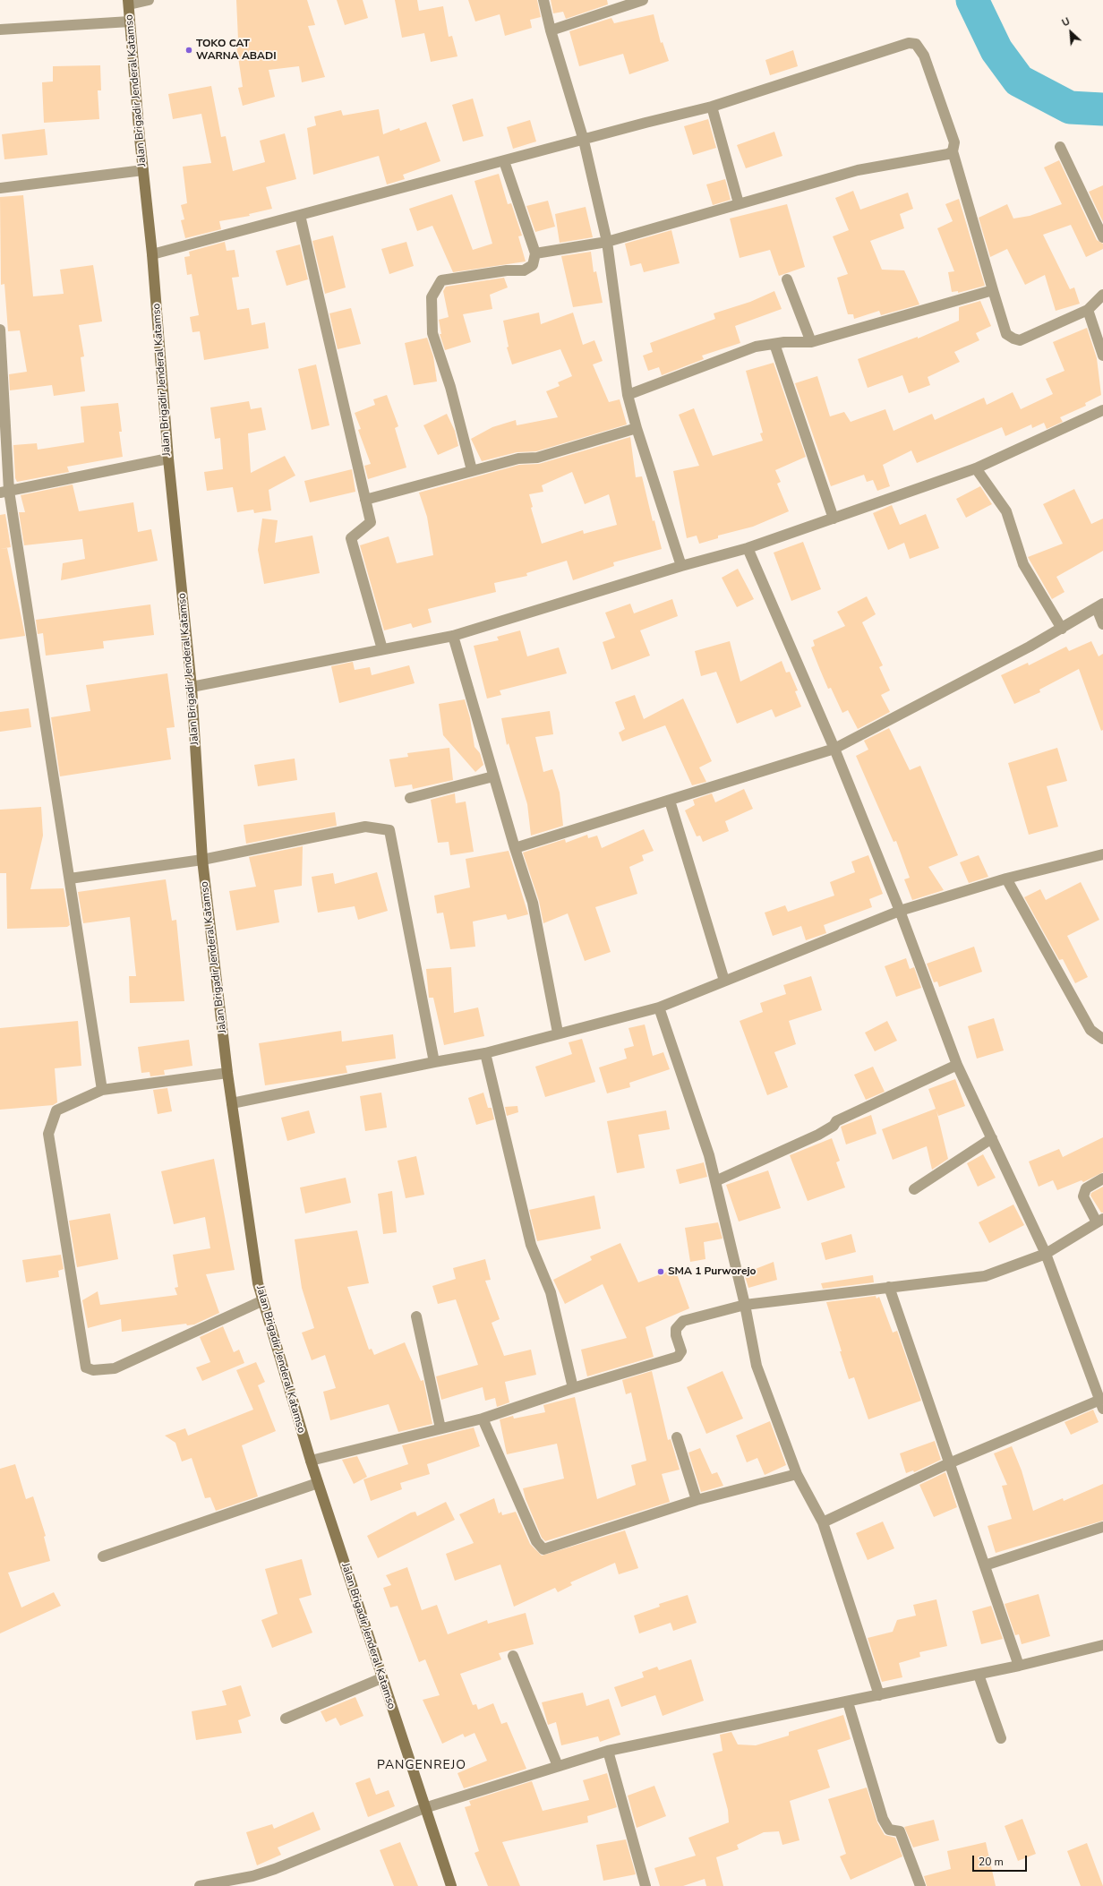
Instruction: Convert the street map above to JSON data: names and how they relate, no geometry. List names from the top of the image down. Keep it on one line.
{"streets":{"main road":["Jalan Brigadir Jenderal Katamso"]},"districts":["PANGENREJO"],"places":["TOKO CAT WARNA ABADI","SMA 1 Purworejo"],"scale_bar":"20 m","north":"top left"}
